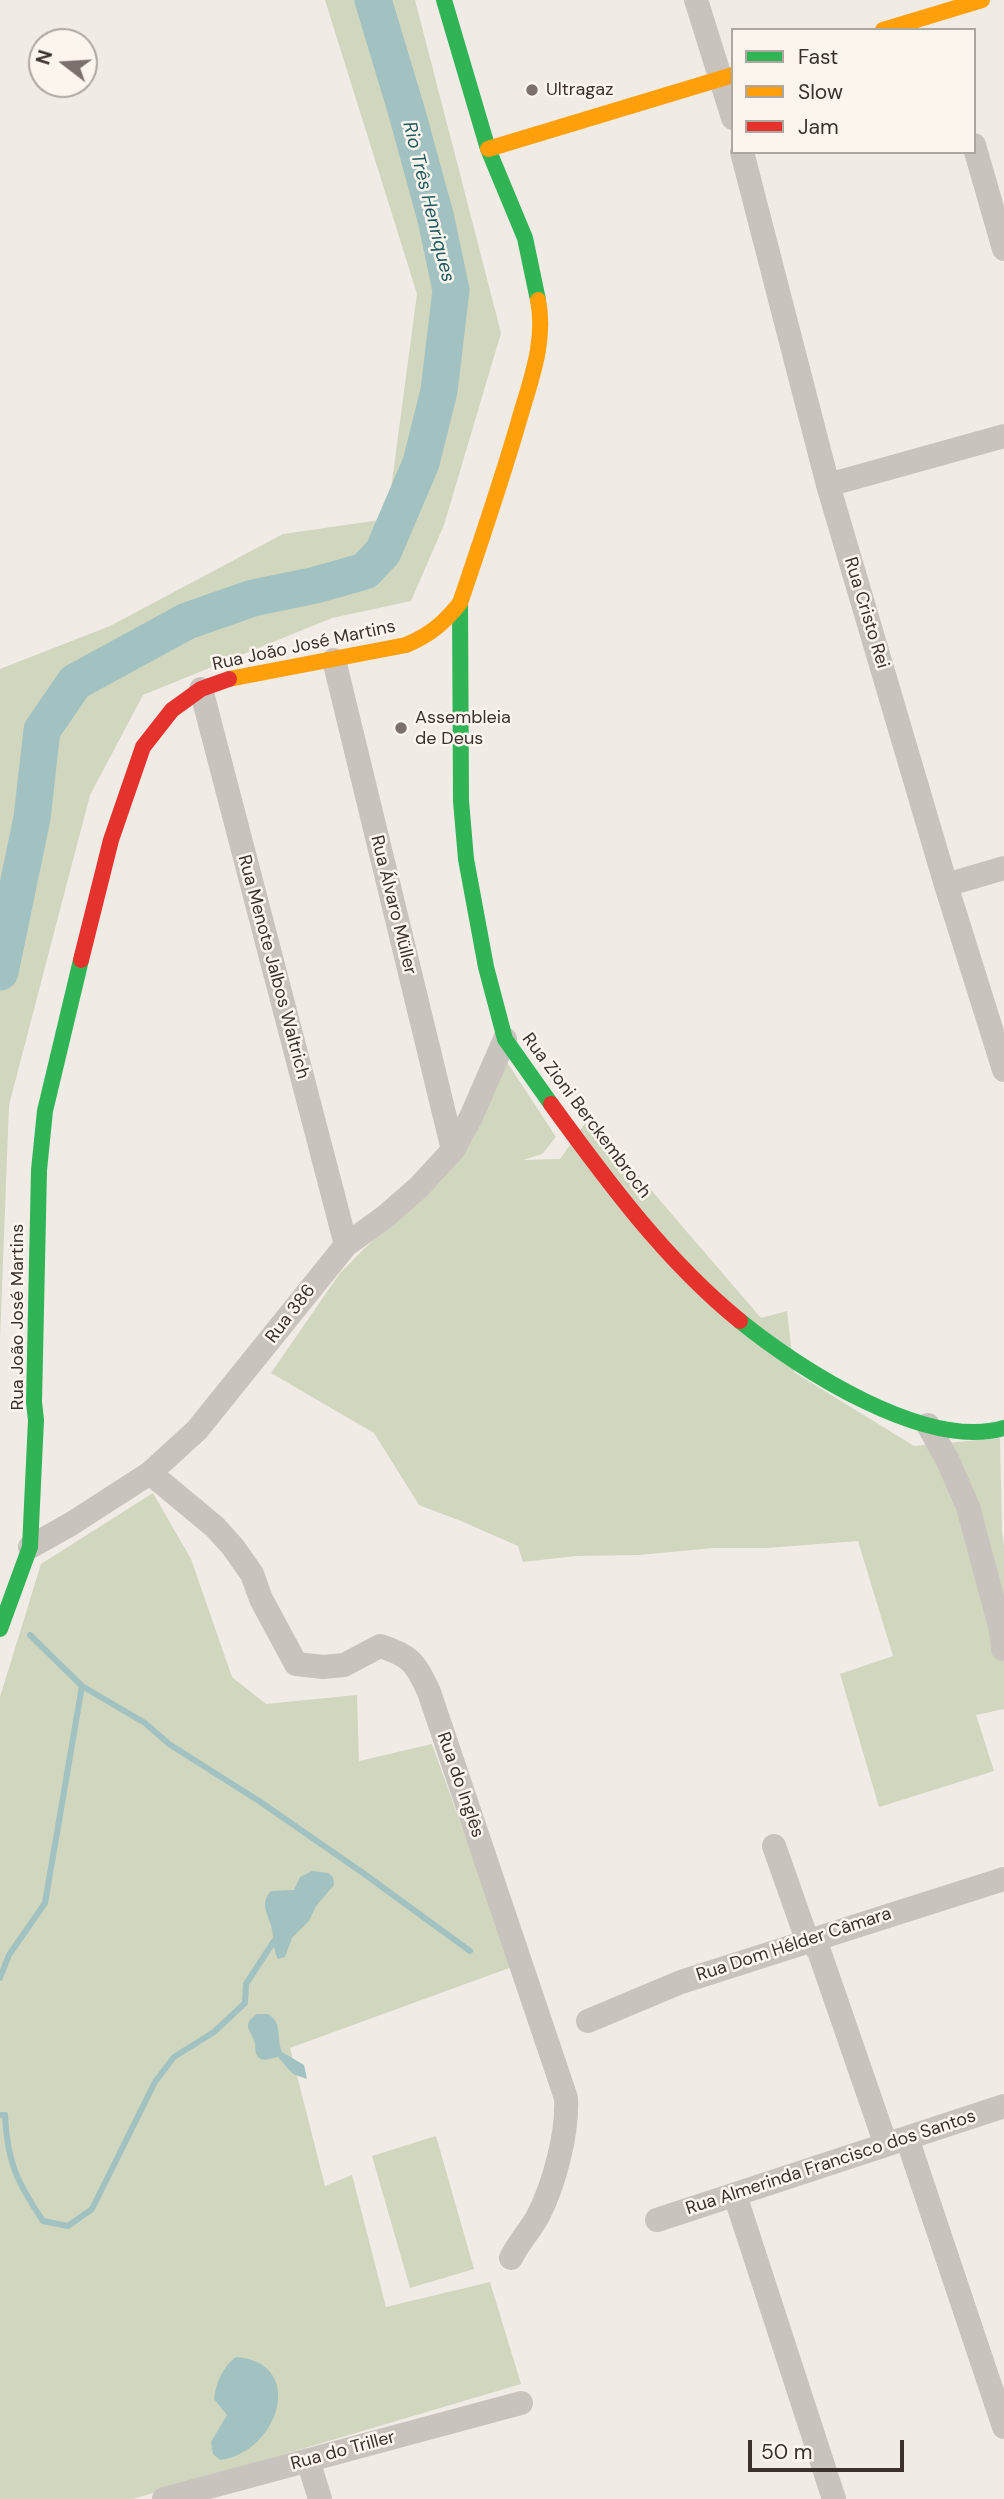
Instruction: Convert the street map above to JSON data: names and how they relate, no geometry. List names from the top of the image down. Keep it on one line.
{"streets":{"main road":["Rua João José Martins","Rua Zioni Berckembroch"],"street":["Rua Cristo Rei","Rua Álvaro Müller","Rua Menote Jalbos Waltrich","Rua 386","Rua do Inglês","Rua Dom Hélder Câmara","Rua Almerinda Francisco dos Santos","Rua do Triller"]},"crossings":[["Rua João José Martins","Rua Álvaro Müller"],["Rua João José Martins","Rua Menote Jalbos Waltrich"],["Rua João José Martins","Rua Zioni Berckembroch"],["Rua João José Martins","Rua 386"],["Rua Álvaro Müller","Rua 386"],["Rua Menote Jalbos Waltrich","Rua 386"],["Rua Zioni Berckembroch","Rua 386"],["Rua 386","Rua do Inglês"]],"water":["Rio Três Henriques"],"places":["Ultragaz","Assembleia de Deus"],"legend":["Fast","Slow","Jam"],"scale_bar":"50 m","north":"left"}
